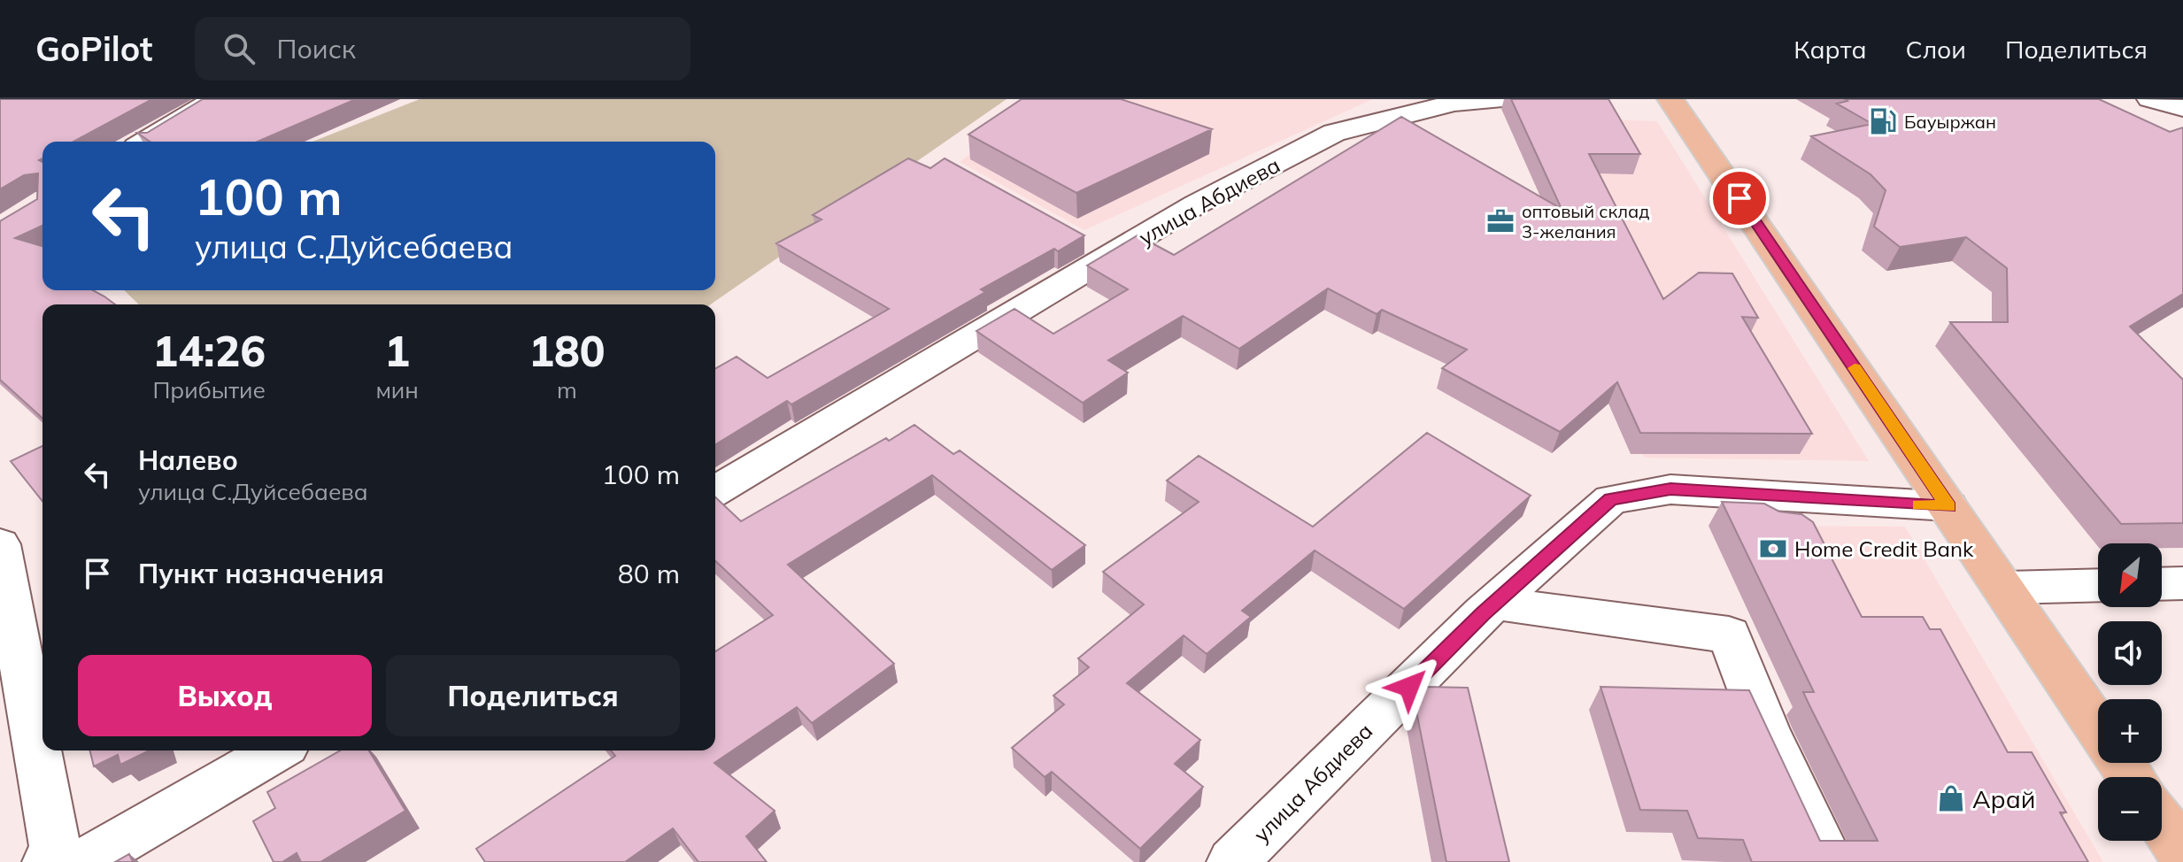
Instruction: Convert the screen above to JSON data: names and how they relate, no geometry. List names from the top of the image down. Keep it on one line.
{"streets":{"street":["улица Абдиева"]},"places":{"fuel station":["Бауыржан"],"office":["оптовый склад 3-желания"],"bank":["Home Credit Bank"],"shop":["Арай"]},"north":"bottom left","page":{"header":"GoPilot","search":"Поиск","nav":["Карта","Слои","Поделиться"],"turn":["100 m","улица С.Дуйсебаева"],"eta":["14:26","Прибытие","1","мин","180","m"],"list":[{"name":"Налево","note":"улица С.Дуйсебаева","value":"100 m"},{"name":"Пункт назначения","value":"80 m"}],"map_buttons":["+","−"],"buttons":["Выход","Поделиться"]}}
